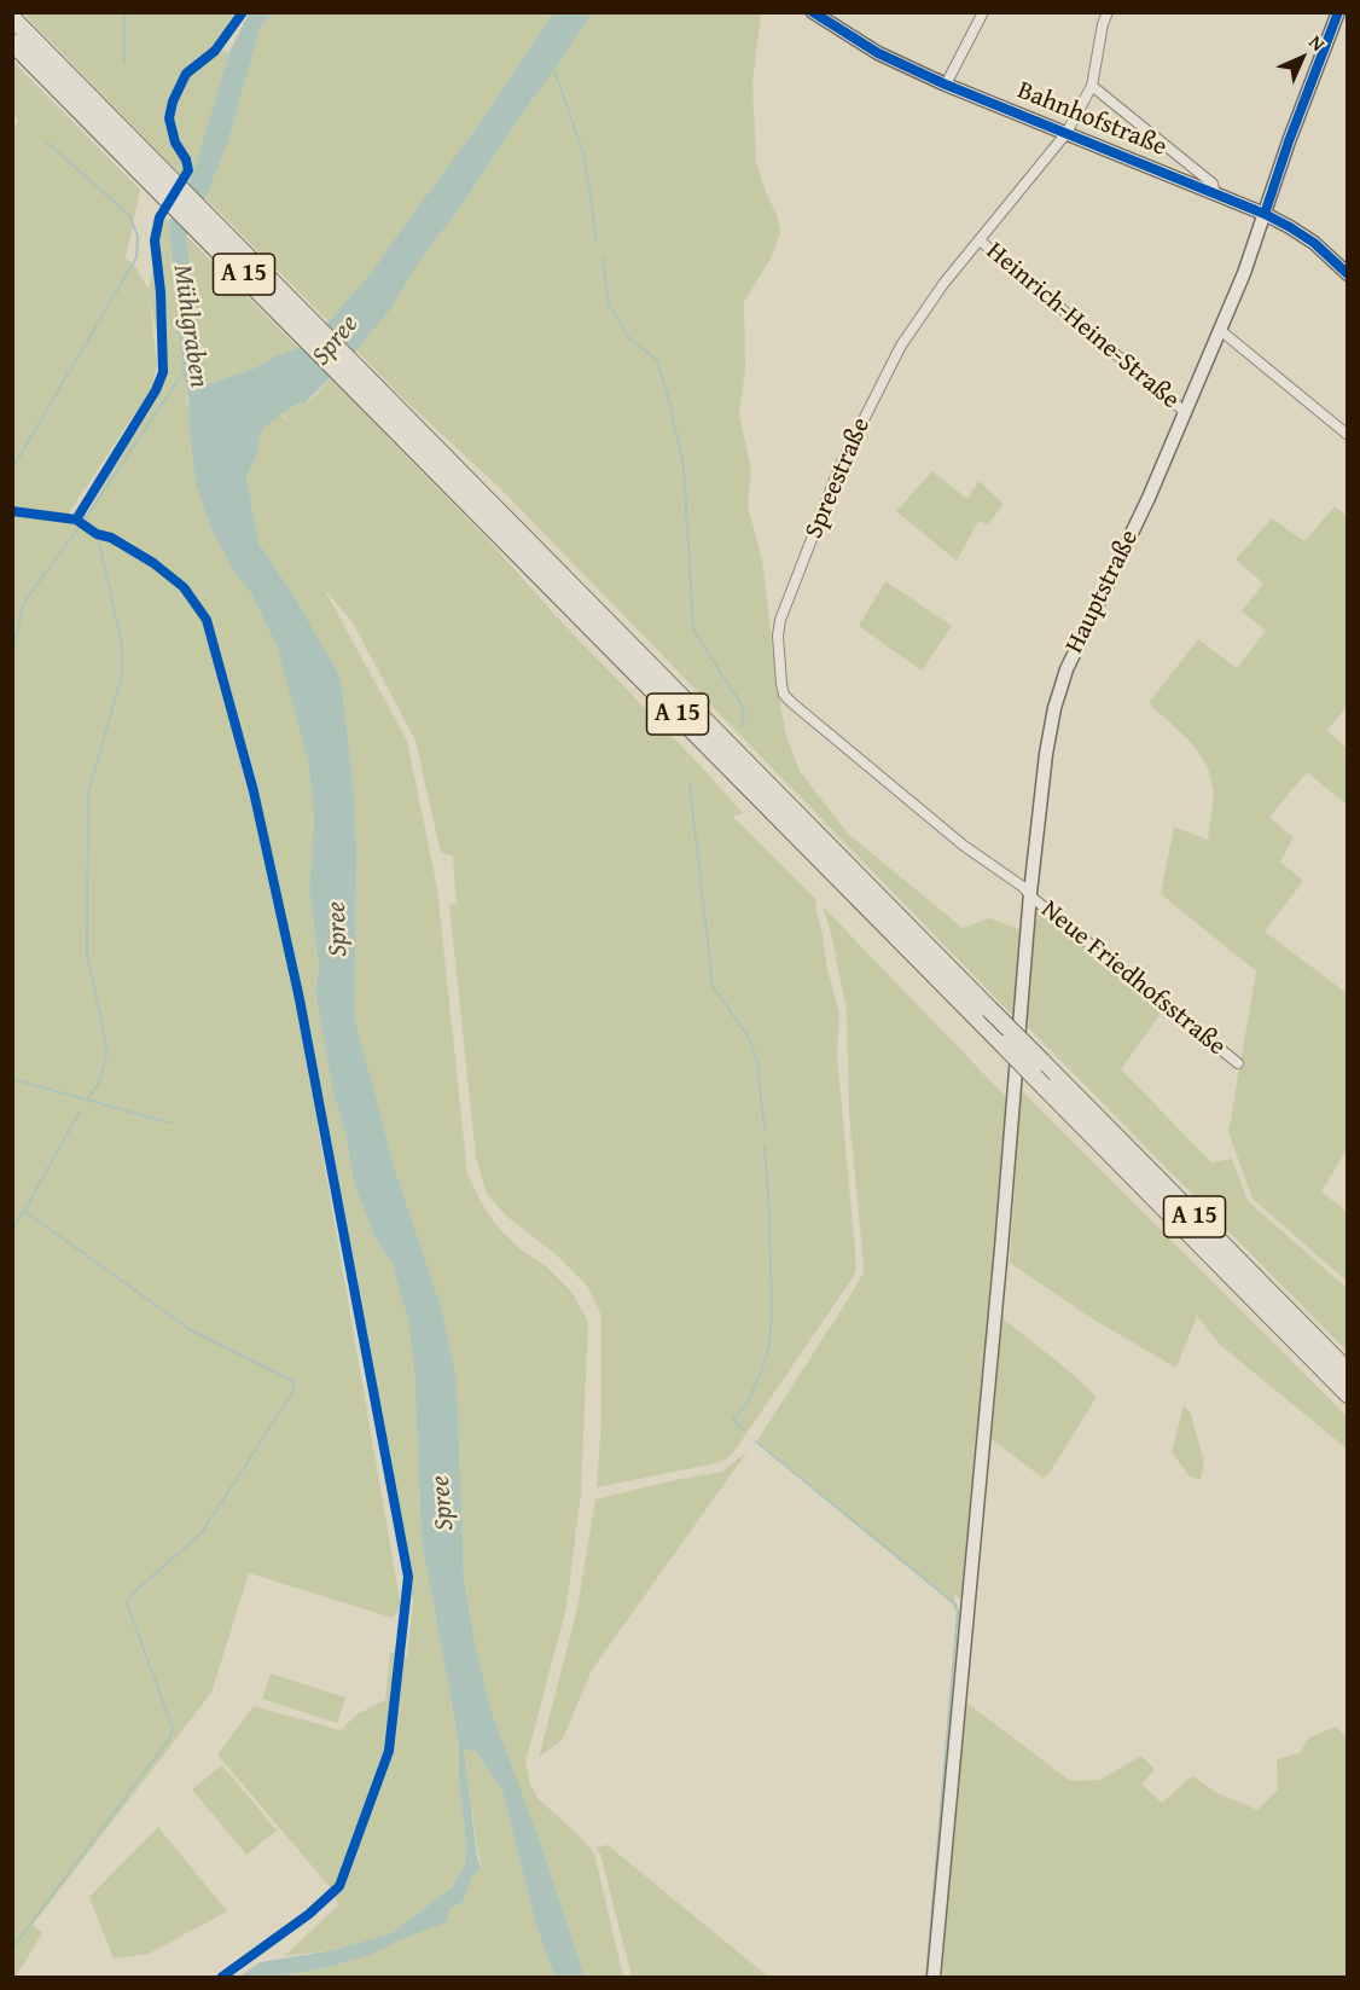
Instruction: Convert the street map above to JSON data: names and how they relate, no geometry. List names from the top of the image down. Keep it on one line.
{"streets":{"highway":["A 15"],"street":["Bahnhofstraße","Heinrich-Heine-Straße","Spreestraße","Hauptstraße","Neue Friedhofsstraße"]},"crossings":[["Bahnhofstraße","Spreestraße"],["Bahnhofstraße","Hauptstraße"],["Heinrich-Heine-Straße","Spreestraße"],["Heinrich-Heine-Straße","Hauptstraße"],["Spreestraße","Hauptstraße"],["Spreestraße","Neue Friedhofsstraße"],["Hauptstraße","Neue Friedhofsstraße"]],"water":["Mühlgraben","Spree"],"north":"top right"}
